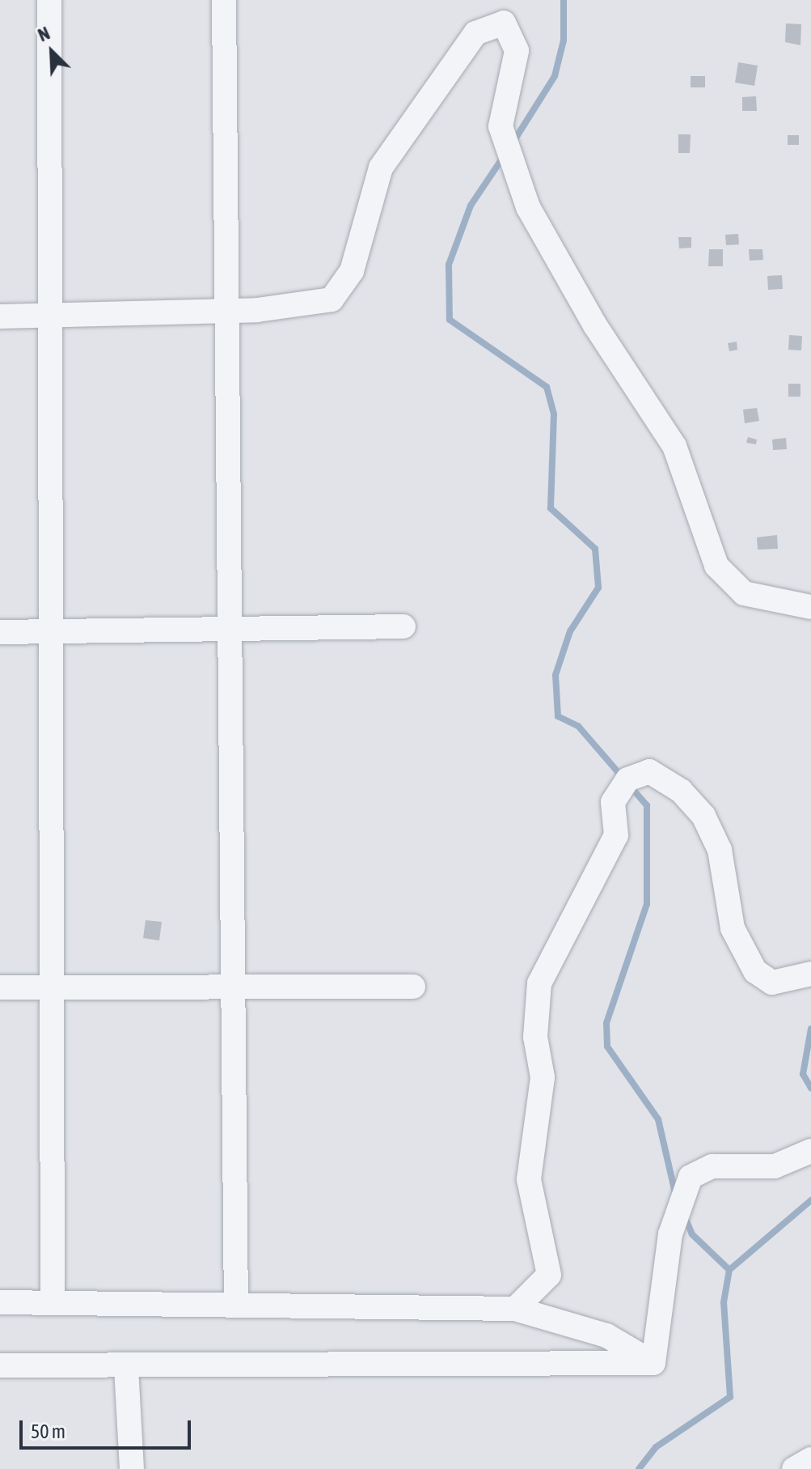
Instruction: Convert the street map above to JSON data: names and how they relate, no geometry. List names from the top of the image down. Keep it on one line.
{"scale_bar":"50 m","north":"top left"}
